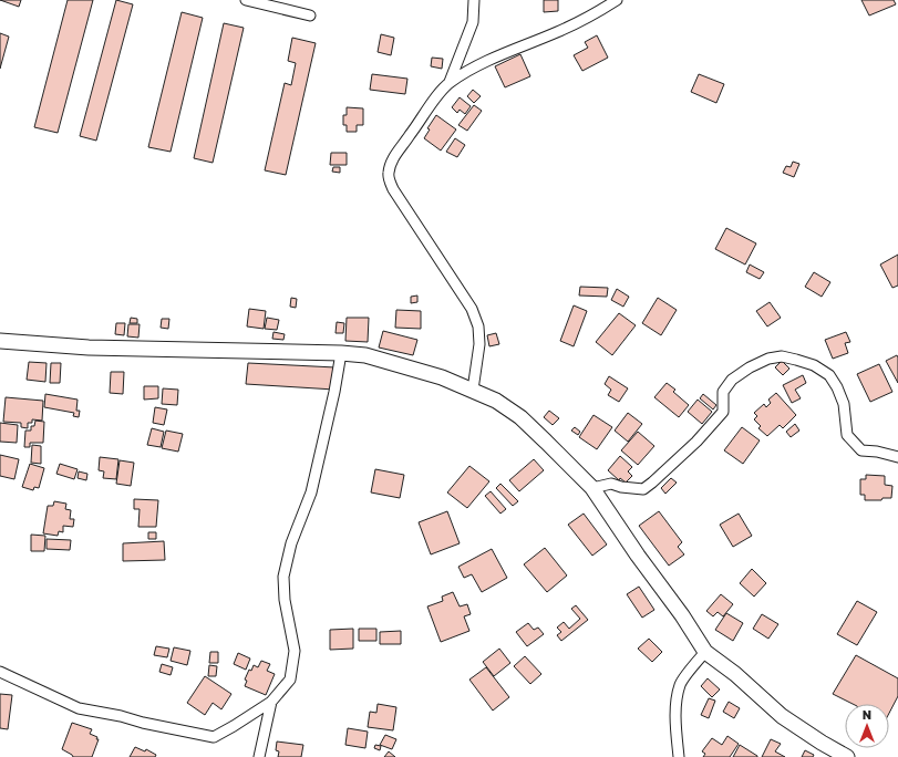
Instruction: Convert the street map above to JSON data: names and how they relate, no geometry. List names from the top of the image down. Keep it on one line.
{"north":"top"}
